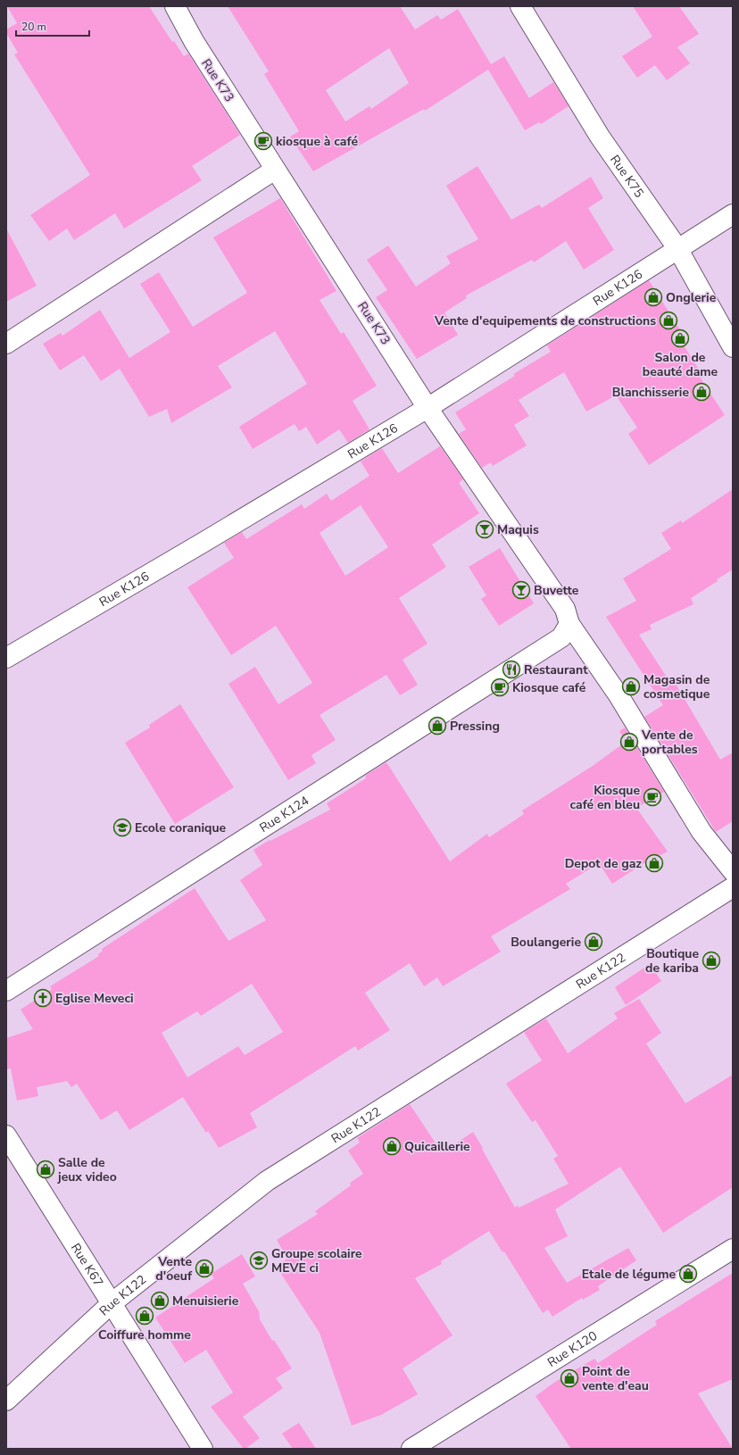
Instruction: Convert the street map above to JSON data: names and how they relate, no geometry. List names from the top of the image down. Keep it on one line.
{"streets":{"street":["Rue K73","Rue K75","Rue K126","Rue K124","Rue K122","Rue K67","Rue K120"]},"crossings":[["Rue K73","Rue K126"],["Rue K73","Rue K124"],["Rue K75","Rue K126"],["Rue K122","Rue K67"]],"places":{"cafe":["kiosque à café","Kiosque café","Kiosque café en bleu"],"shop":["Onglerie","Vente d'equipements de constructions","Salon de beauté dame","Blanchisserie","Magasin de cosmetique","Pressing","Vente de portables","Depot de gaz","Boulangerie","Boutique de kariba","Quicaillerie","Salle de jeux video","Vente d'oeuf","Etale de légume","Menuisierie","Coiffure homme","Point de vente d'eau"],"bar":["Maquis","Buvette"],"restaurant":["Restaurant"],"school or university":["Ecole coranique","Groupe scolaire MEVE ci"],"church":["Eglise Meveci"]},"scale_bar":"20 m"}
